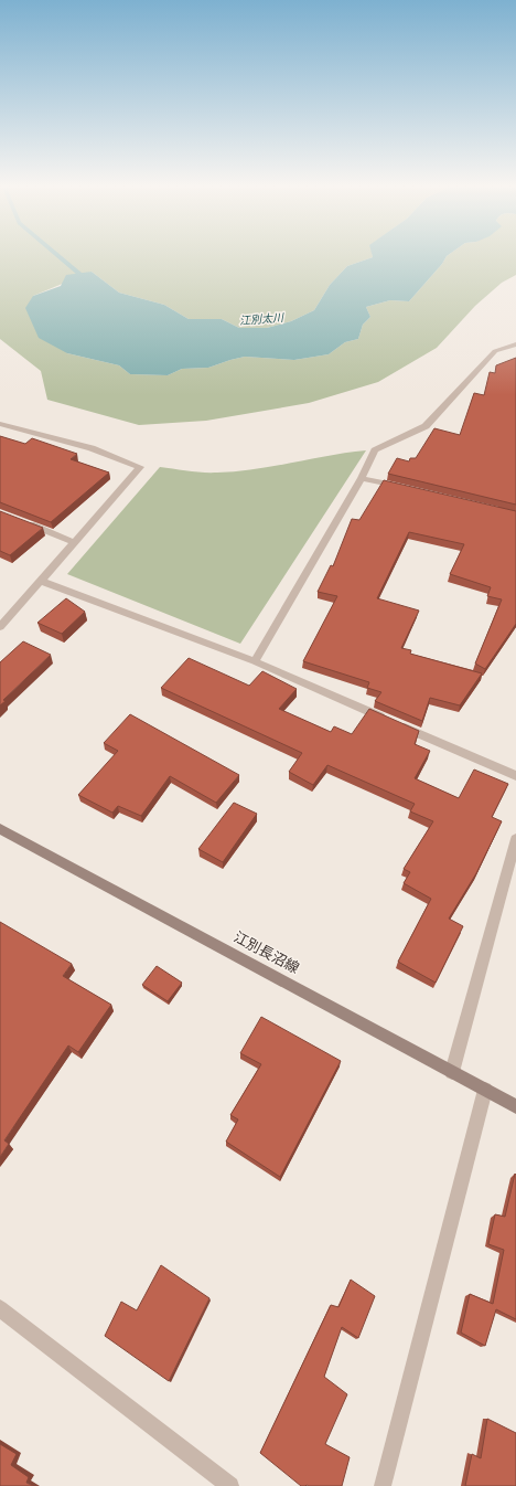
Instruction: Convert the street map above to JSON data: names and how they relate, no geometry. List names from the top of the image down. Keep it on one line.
{"streets":{"main road":["江別長沼線"]},"water":["江別太川"]}
